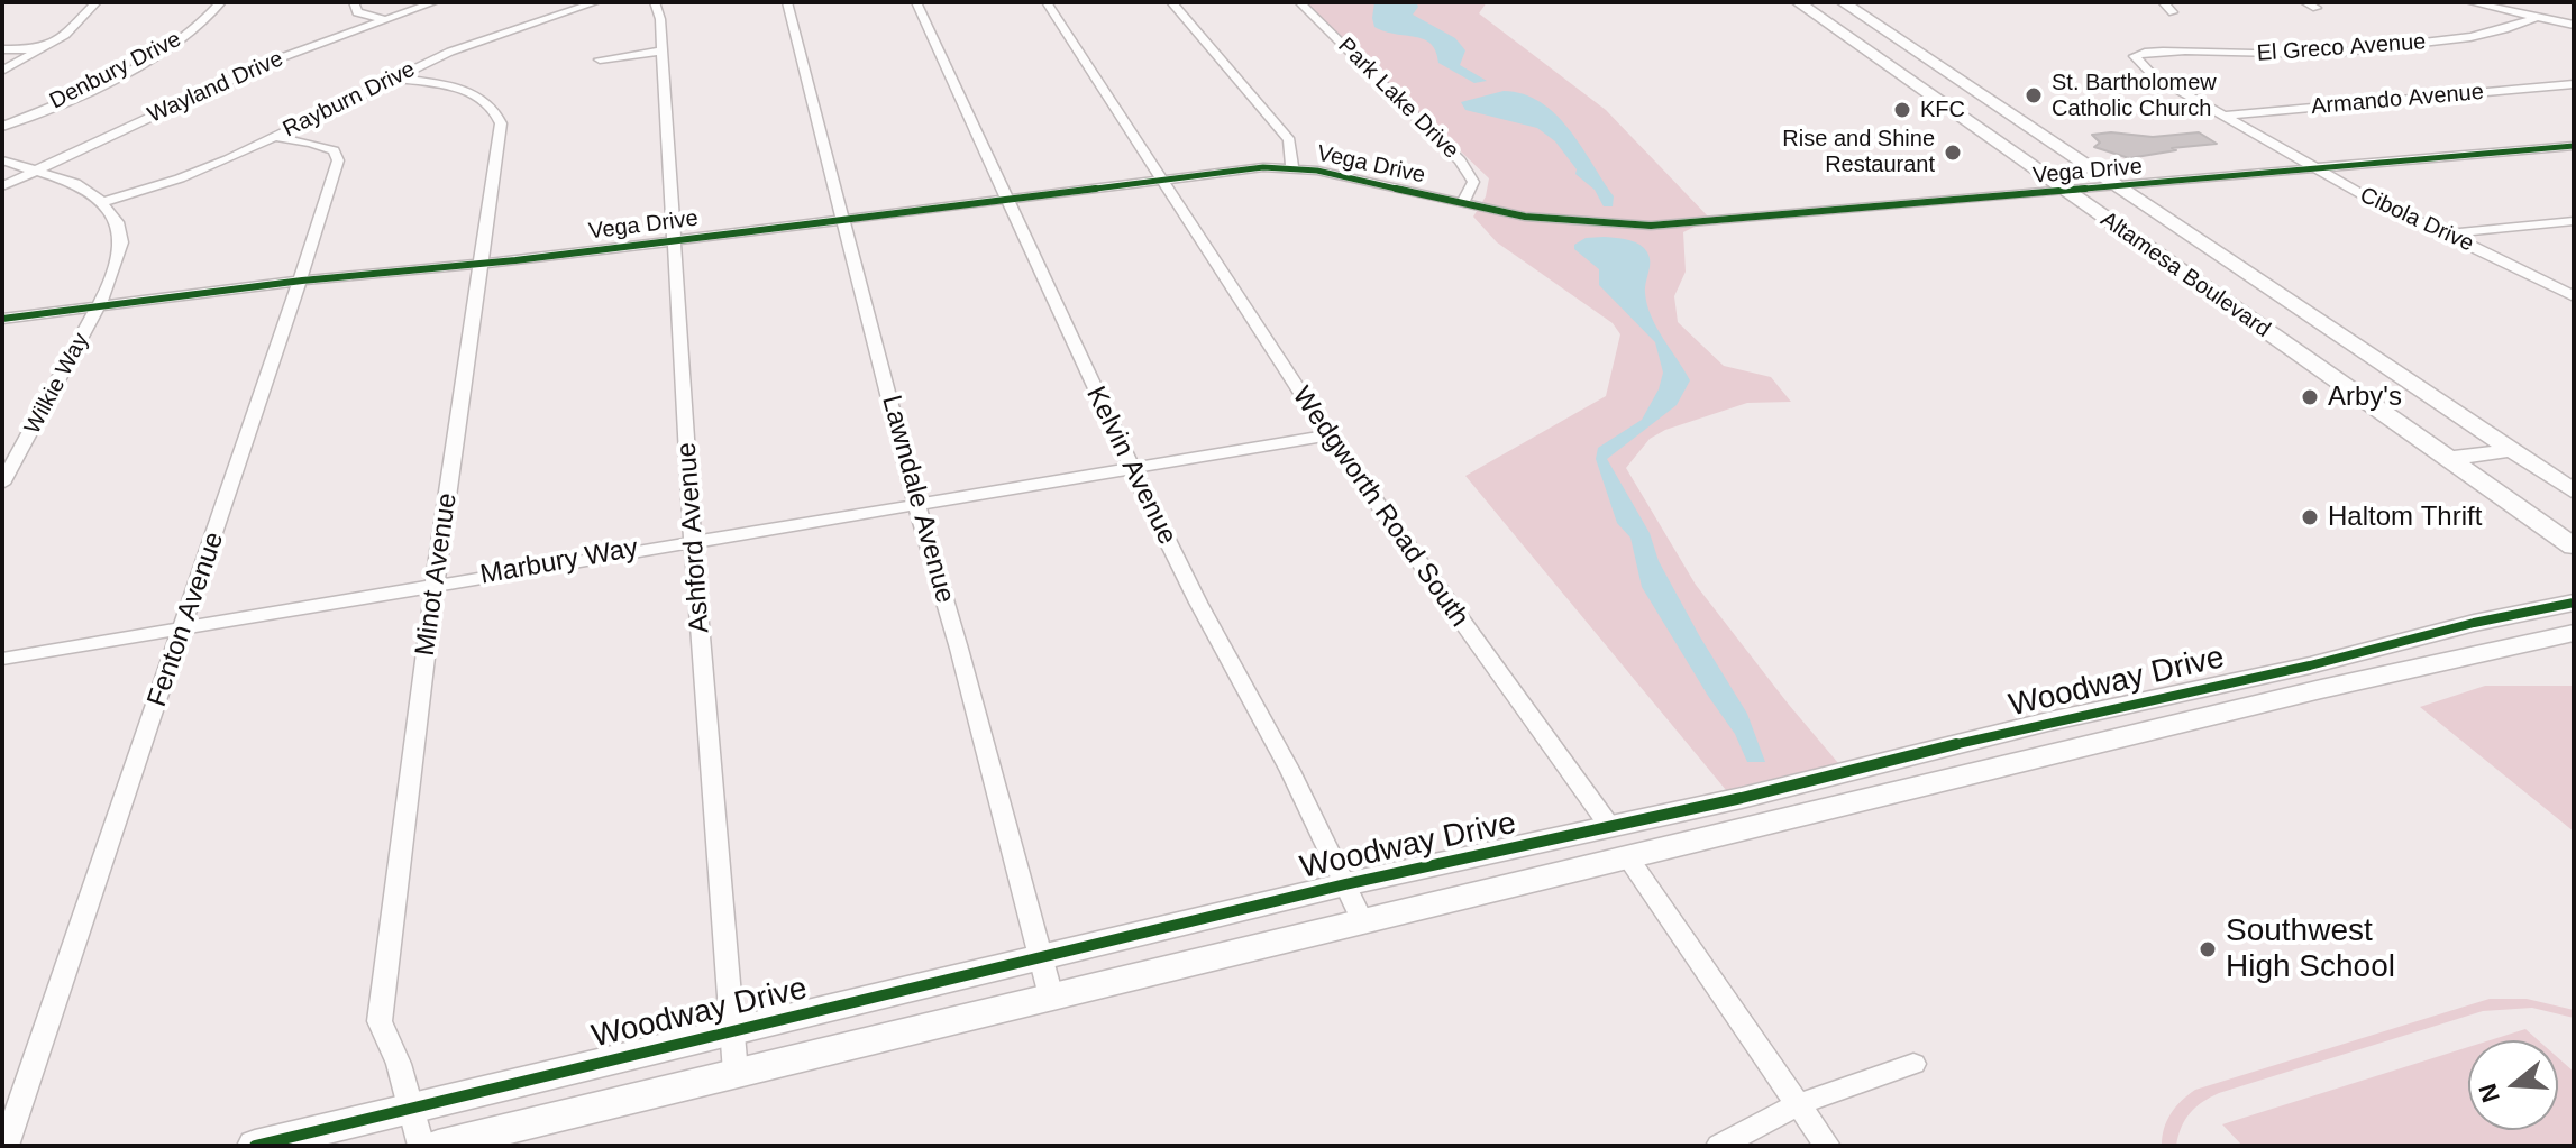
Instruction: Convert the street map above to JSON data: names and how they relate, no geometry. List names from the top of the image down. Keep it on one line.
{"streets":{"main road":["Altamesa Boulevard","Woodway Drive"],"street":["El Greco Avenue","Denbury Drive","Wayland Drive","Park Lake Drive","Rayburn Drive","Armando Avenue","Vega Drive","Cibola Drive","Wilkie Way","Kelvin Avenue","Lawndale Avenue","Wedgworth Road South","Ashford Avenue","Marbury Way","Minot Avenue","Fenton Avenue"]},"crossings":[["El Greco Avenue","Cibola Drive"],["Park Lake Drive","Vega Drive"],["Rayburn Drive","Wilkie Way"],["Rayburn Drive","Minot Avenue"],["Rayburn Drive","Fenton Avenue"],["Armando Avenue","Cibola Drive"],["Vega Drive","Cibola Drive"],["Vega Drive","Altamesa Boulevard"],["Vega Drive","Wilkie Way"],["Vega Drive","Kelvin Avenue"],["Vega Drive","Lawndale Avenue"],["Vega Drive","Wedgworth Road South"],["Vega Drive","Ashford Avenue"],["Vega Drive","Minot Avenue"],["Vega Drive","Fenton Avenue"],["Kelvin Avenue","Marbury Way"],["Kelvin Avenue","Woodway Drive"],["Lawndale Avenue","Marbury Way"],["Lawndale Avenue","Woodway Drive"],["Wedgworth Road South","Marbury Way"],["Wedgworth Road South","Woodway Drive"],["Ashford Avenue","Marbury Way"],["Ashford Avenue","Woodway Drive"],["Marbury Way","Minot Avenue"],["Marbury Way","Fenton Avenue"],["Minot Avenue","Woodway Drive"]],"places":["St. Bartholomew Catholic Church","KFC","Rise and Shine Restaurant","Arby's","Haltom Thrift","Southwest High School"],"north":"left"}
